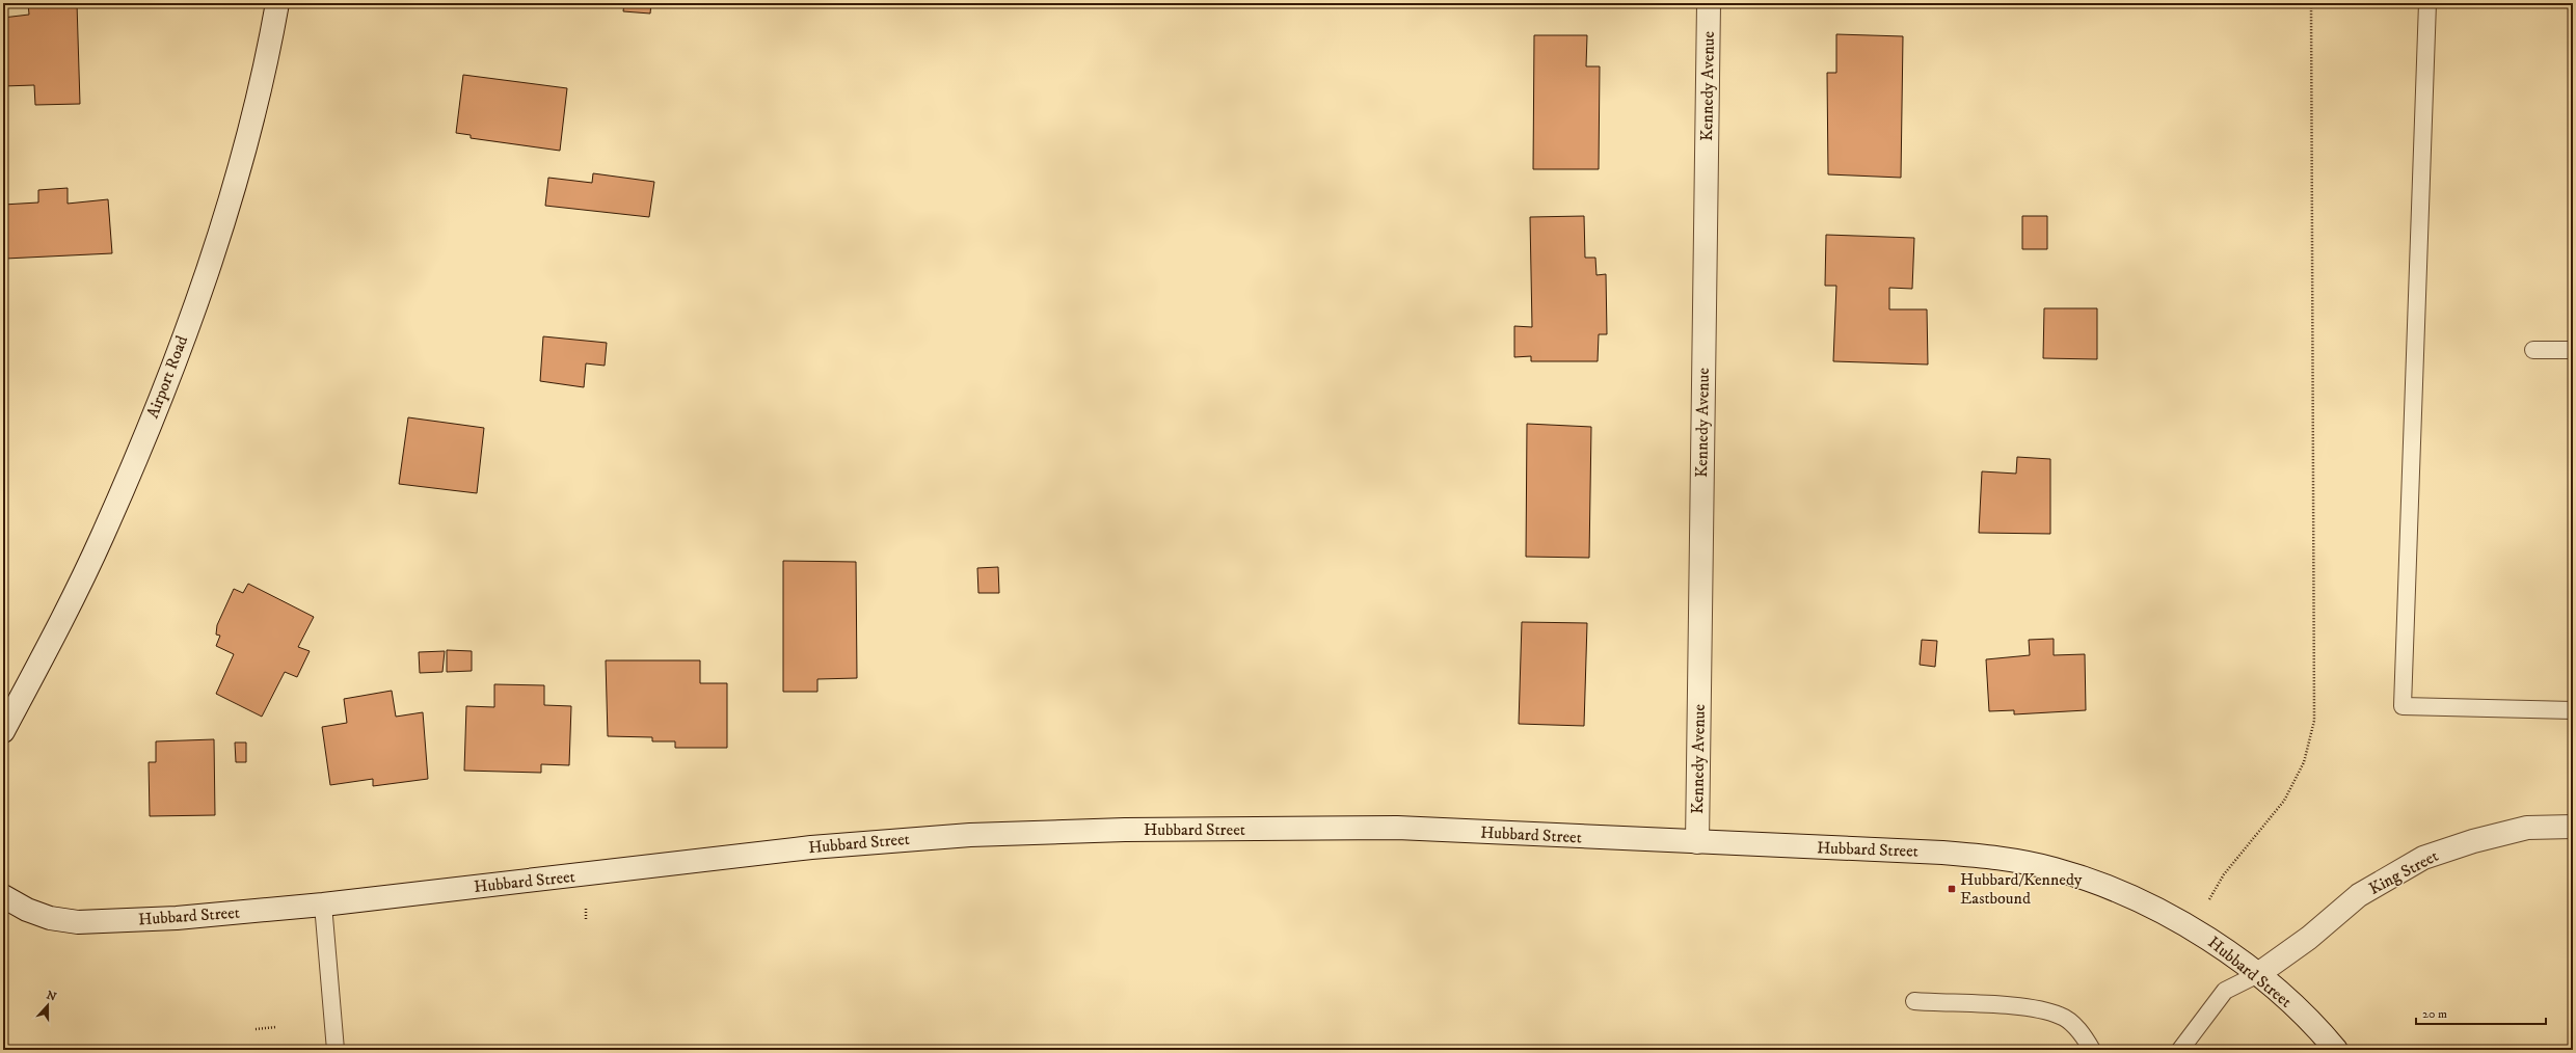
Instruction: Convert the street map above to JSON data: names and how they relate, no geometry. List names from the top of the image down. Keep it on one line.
{"streets":{"street":["Kennedy Avenue","Airport Road","Hubbard Street","King Street"]},"crossings":[["Kennedy Avenue","Hubbard Street"],["Hubbard Street","King Street"]],"places":{"transit":["Hubbard/Kennedy Eastbound"]},"scale_bar":"20 m","north":"top"}
